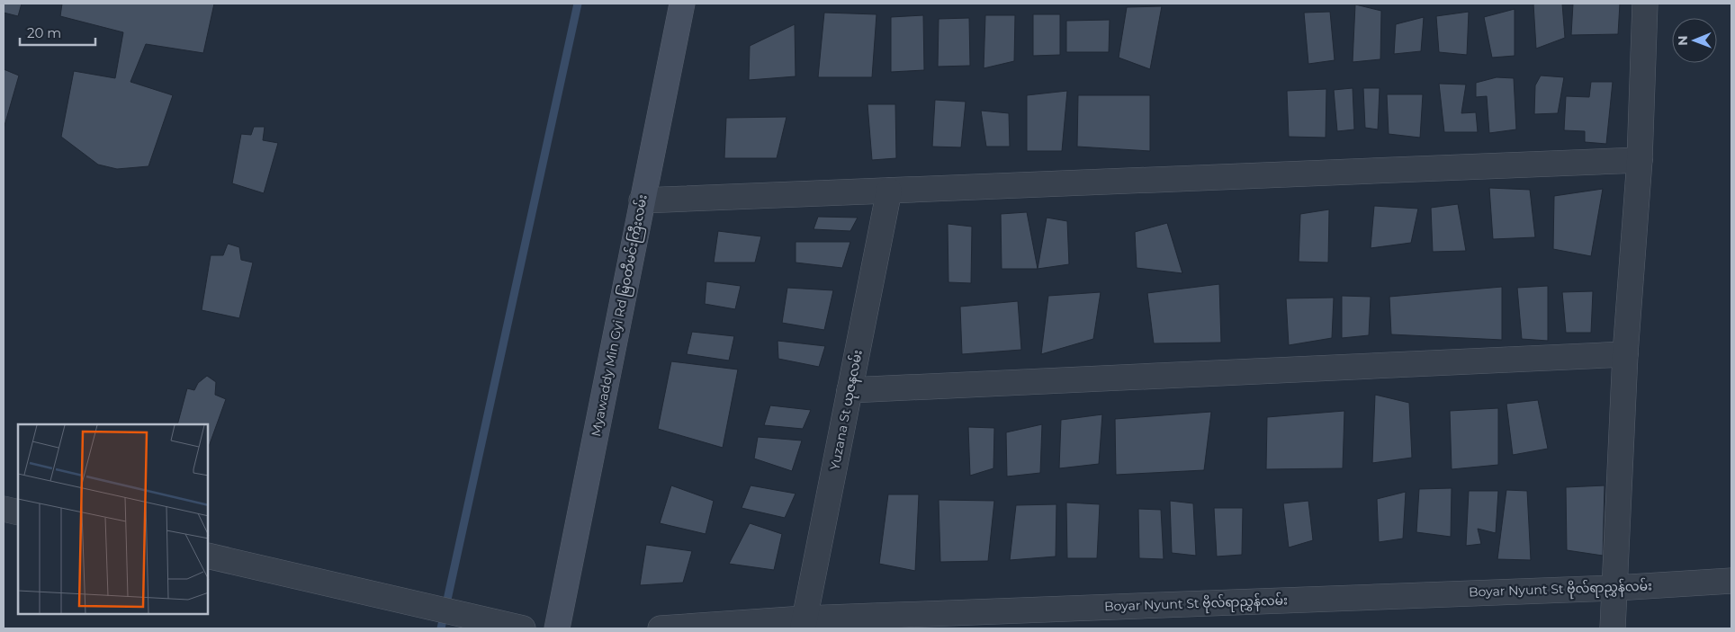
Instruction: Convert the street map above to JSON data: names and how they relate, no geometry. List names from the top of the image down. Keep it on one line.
{"streets":{"main road":["Myawaddy Min Gyi Rd မြဝတီမင်းကြီးလမ်း"],"street":["Yuzana St ယုဇနလမ်း","Boyar Nyunt St ဗိုလ်ရာညွှန်လမ်း"]},"crossings":[["Yuzana St ယုဇနလမ်း","Boyar Nyunt St ဗိုလ်ရာညွှန်လမ်း"]],"scale_bar":"20 m","north":"left"}
